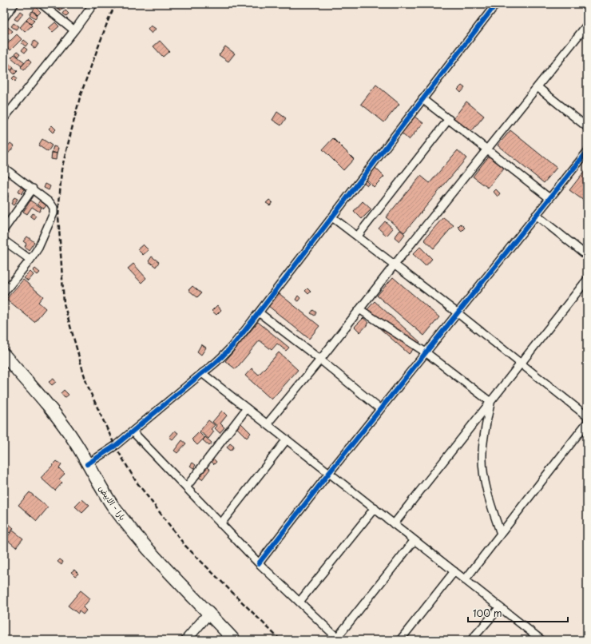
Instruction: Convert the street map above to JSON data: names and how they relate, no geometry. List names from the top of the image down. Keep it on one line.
{"streets":{"main road":["بارا - الابيض"]},"scale_bar":"100 m"}
